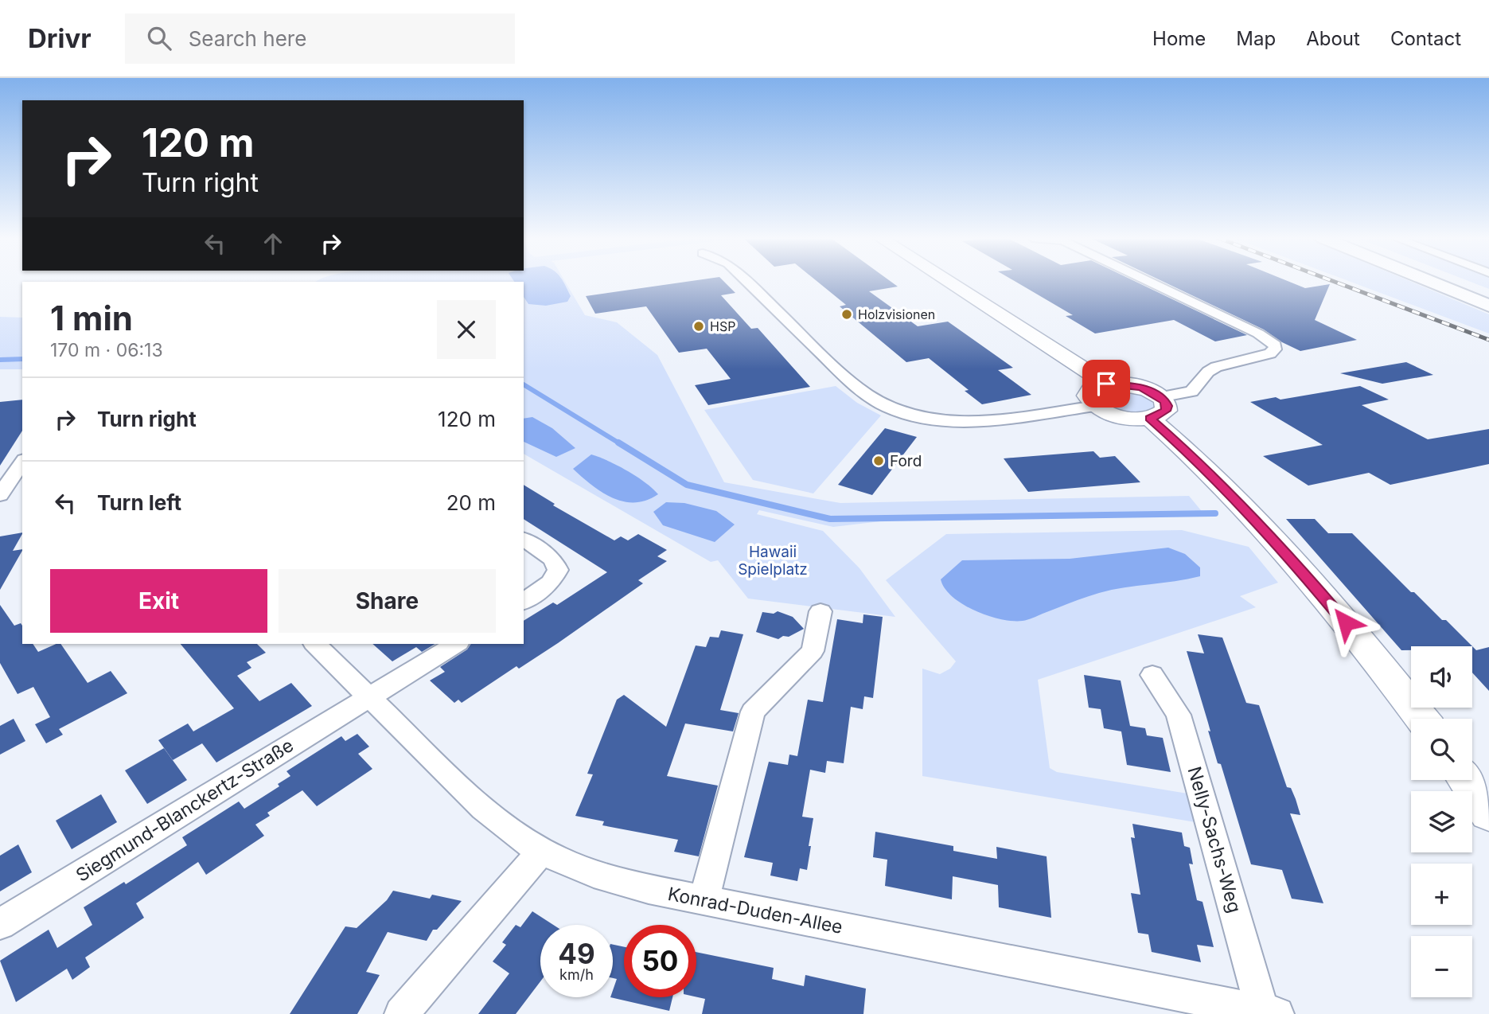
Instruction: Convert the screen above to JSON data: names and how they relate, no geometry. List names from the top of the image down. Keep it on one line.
{"streets":{"street":["Siegmund-Blanckertz-Straße","Nelly-Sachs-Weg","Konrad-Duden-Allee"]},"crossings":[["Siegmund-Blanckertz-Straße","Konrad-Duden-Allee"],["Nelly-Sachs-Weg","Konrad-Duden-Allee"]],"parks":["Hawaii Spielplatz"],"places":["Holzvisionen","HSP","Ford"],"page":{"header":"Drivr","search":"Search here","nav":["Home","Map","About","Contact"],"turn":["120 m","Turn right"],"heading":["1 min","170 m · 06:13"],"list":[{"name":"Turn right","value":"120 m"},{"name":"Turn left","value":"20 m"}],"buttons":["Exit","Share"],"map_buttons":["+","−"],"speed":"49 km/h","limit":"50"}}
